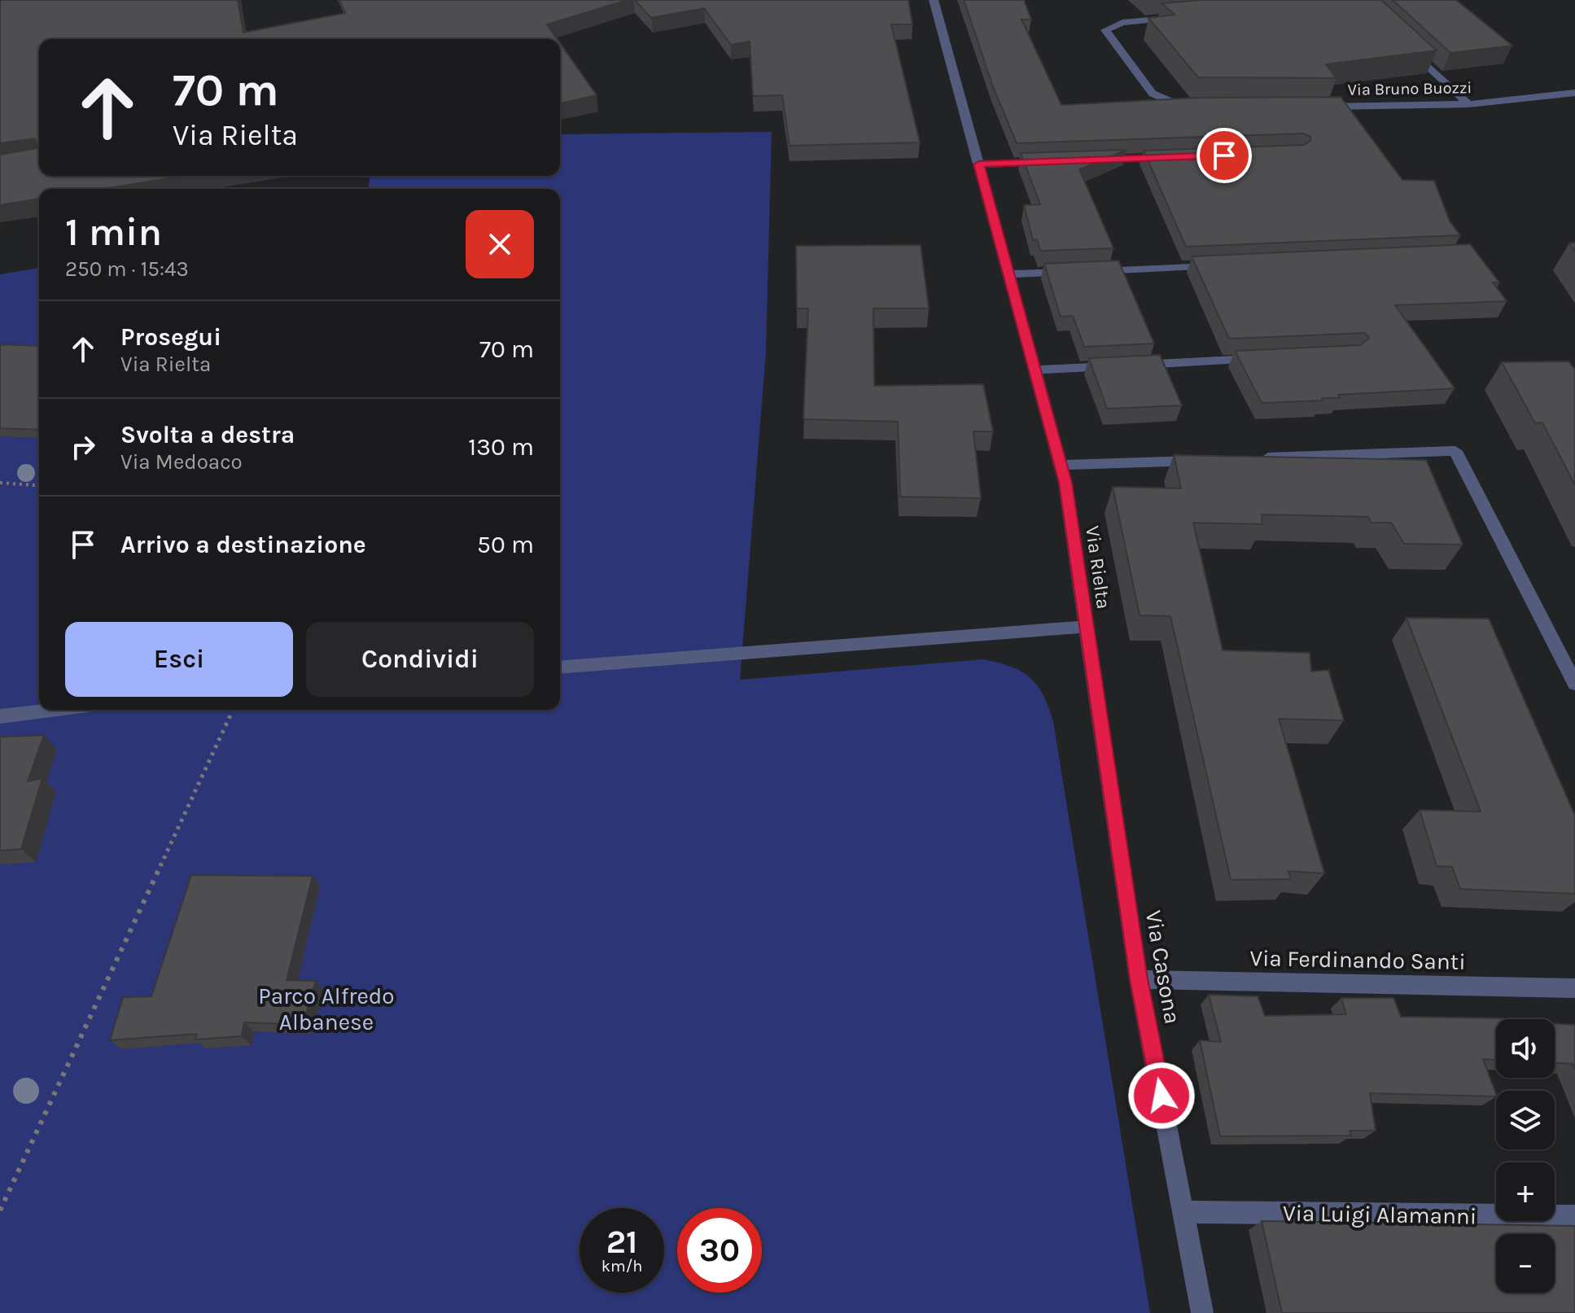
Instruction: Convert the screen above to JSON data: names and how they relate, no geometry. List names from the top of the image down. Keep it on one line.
{"streets":{"street":["Via Bruno Buozzi","Via Rielta","Via Ferdinando Santi","Via Casona","Via Luigi Alamanni"]},"crossings":[["Via Rielta","Via Casona"],["Via Ferdinando Santi","Via Casona"],["Via Casona","Via Luigi Alamanni"]],"parks":["Parco Alfredo Albanese"],"page":{"turn":["70 m","Via Rielta"],"heading":["1 min","250 m · 15:43"],"list":[{"name":"Prosegui","note":"Via Rielta","value":"70 m"},{"name":"Svolta a destra","note":"Via Medoaco","value":"130 m"},{"name":"Arrivo a destinazione","value":"50 m"}],"buttons":["Esci","Condividi"],"map_buttons":["+","−"],"speed":"21 km/h","limit":"30"}}
